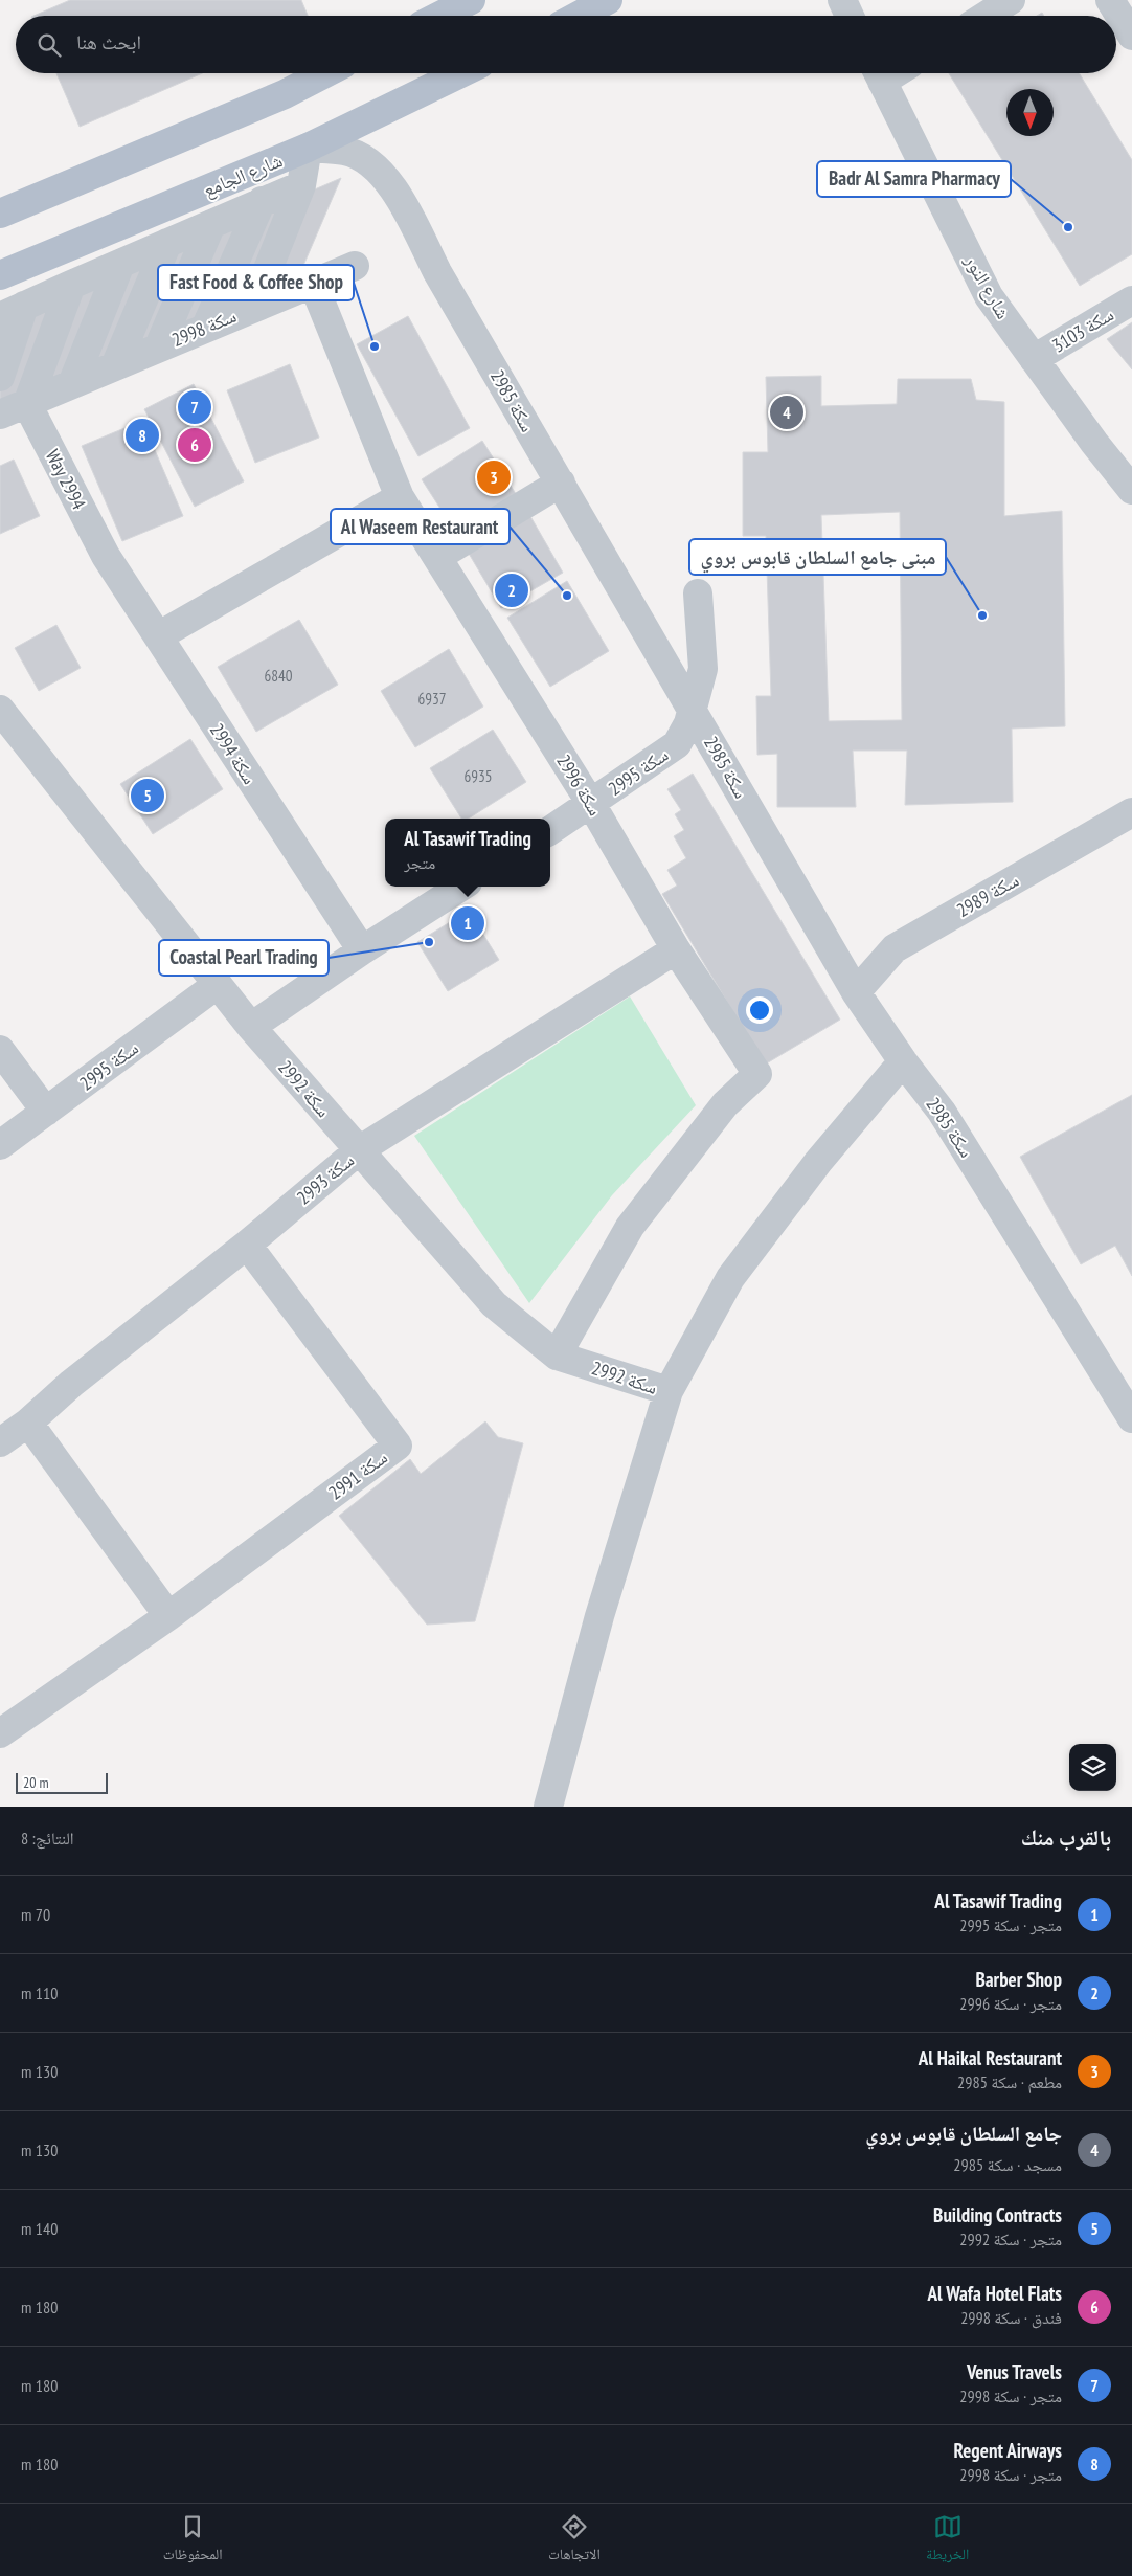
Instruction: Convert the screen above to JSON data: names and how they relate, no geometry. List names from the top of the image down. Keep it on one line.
{"streets":{"main road":["شارع الجامع"],"street":["شارع النور","سكة 2998","سكة 3103","سكة 2985","Way 2994","سكة 2994","سكة 2995","سكة 2996","سكة 2989","سكة 2992","سكة 2993","سكة 2991"]},"crossings":[["شارع الجامع","سكة 2998"],["شارع الجامع","سكة 2985"],["شارع النور","سكة 3103"],["سكة 2998","سكة 2985"],["سكة 2998","Way 2994"],["سكة 2985","سكة 2995"],["سكة 2985","سكة 2989"],["Way 2994","سكة 2994"],["سكة 2995","سكة 2996"],["سكة 2995","سكة 2992"],["سكة 2996","سكة 2992"],["سكة 2996","سكة 2993"],["سكة 2992","سكة 2993"],["سكة 2993","سكة 2991"]],"places":["Badr Al Samra Pharmacy","Fast Food & Coffee Shop","Al Waseem Restaurant","مبنى جامع السلطان قابوس بروي","Coastal Pearl Trading"],"house_numbers":["6840","6937","6935"],"scale_bar":"20 m","north":"bottom","page":{"search":"ابحث هنا","pins":["7","4","8","6","3","2","5","1"],"popup":["Al Tasawif Trading","متجر"],"scale":"20 m","heading":["بالقرب منك","النتائج: 8"],"list":[{"mark":"1","name":"Al Tasawif Trading","note":"متجر · سكة 2995","value":"70 m"},{"mark":"2","name":"Barber Shop","note":"متجر · سكة 2996","value":"110 m"},{"mark":"3","name":"Al Haikal Restaurant","note":"مطعم · سكة 2985","value":"130 m"},{"mark":"4","name":"جامع السلطان قابوس بروي","note":"مسجد · سكة 2985","value":"130 m"},{"mark":"5","name":"Building Contracts","note":"متجر · سكة 2992","value":"140 m"},{"mark":"6","name":"Al Wafa Hotel Flats","note":"فندق · سكة 2998","value":"180 m"},{"mark":"7","name":"Venus Travels","note":"متجر · سكة 2998","value":"180 m"},{"mark":"8","name":"Regent Airways","note":"متجر · سكة 2998","value":"180 m"}],"nav":["الخريطة","الاتجاهات","المحفوظات"]}}
